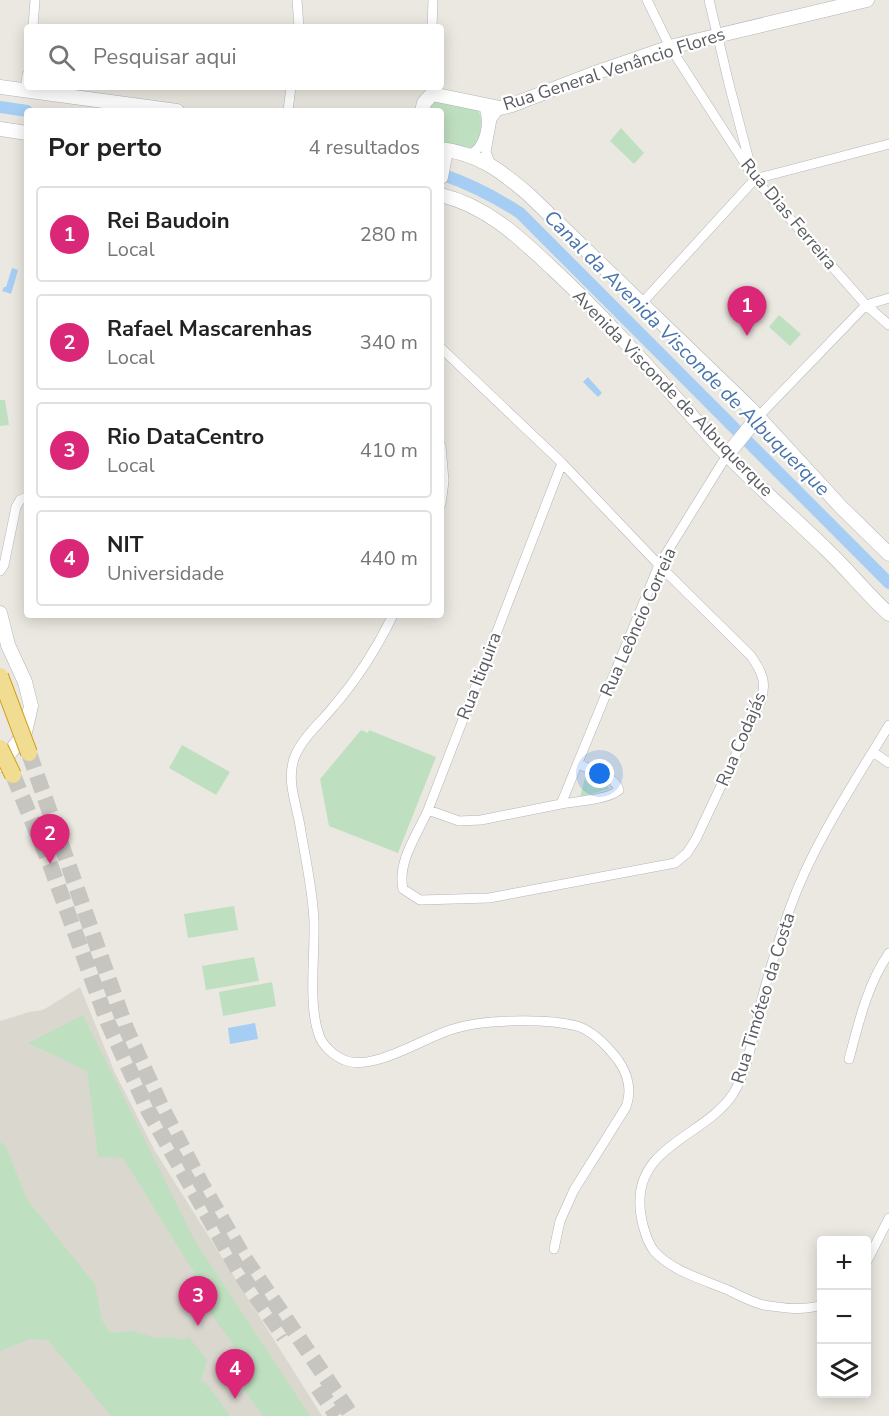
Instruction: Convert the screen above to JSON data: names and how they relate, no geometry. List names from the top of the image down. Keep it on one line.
{"streets":{"main road":["Rua General Venâncio Flores","Avenida Visconde de Albuquerque"],"street":["Rua Dias Ferreira","Rua Leôncio Correia","Rua Itiquira","Rua Codajás","Rua Timóteo da Costa"]},"crossings":[["Rua General Venâncio Flores","Rua Dias Ferreira"],["Avenida Visconde de Albuquerque","Rua Leôncio Correia"],["Rua Leôncio Correia","Rua Codajás"],["Rua Itiquira","Rua Codajás"]],"water":["Canal da Avenida Visconde de Albuquerque"],"page":{"search":"Pesquisar aqui","heading":["Por perto","4 resultados"],"list":[{"mark":"1","name":"Rei Baudoin","note":"Local","value":"280 m"},{"mark":"2","name":"Rafael Mascarenhas","note":"Local","value":"340 m"},{"mark":"3","name":"Rio DataCentro","note":"Local","value":"410 m"},{"mark":"4","name":"NIT","note":"Universidade","value":"440 m"}],"pins":["1","2","3","4"],"map_buttons":["+","−"]}}
